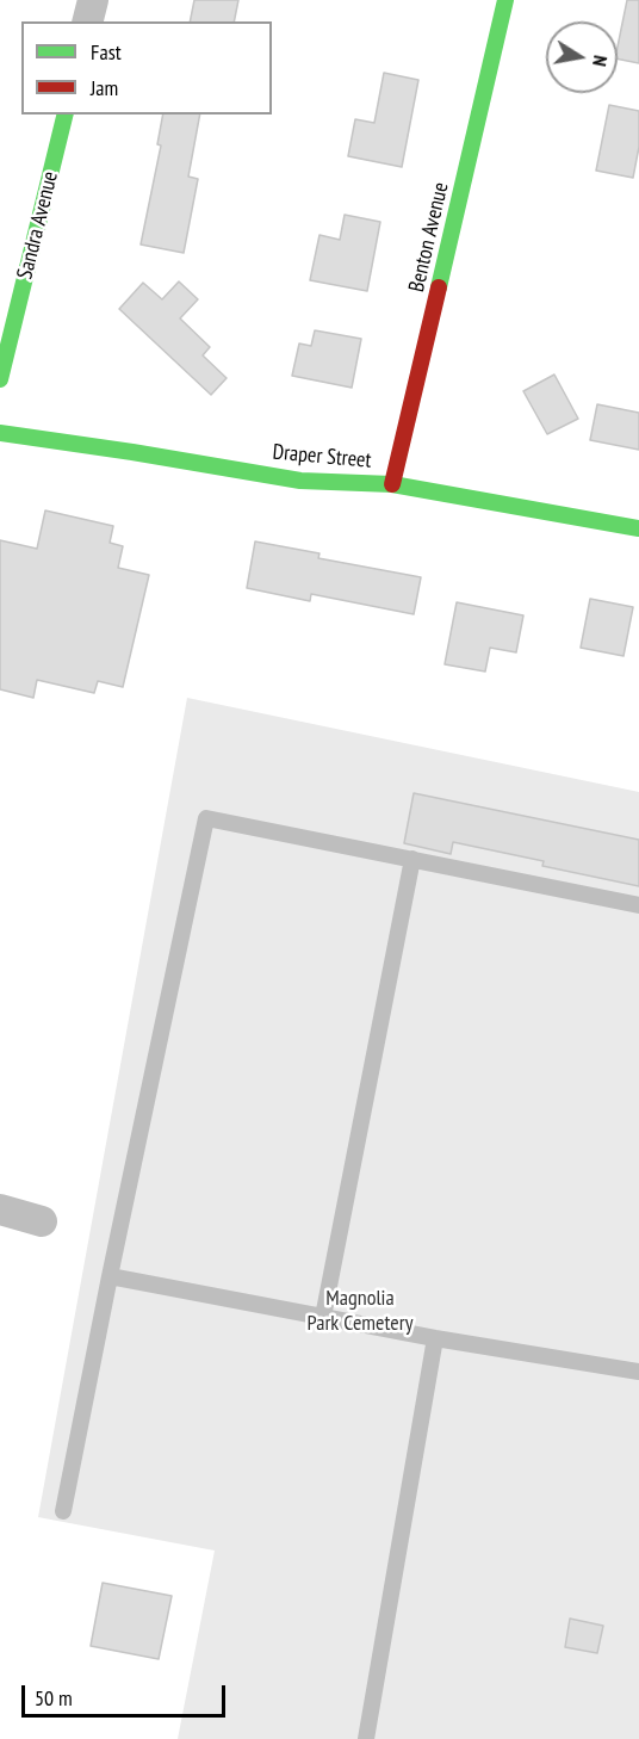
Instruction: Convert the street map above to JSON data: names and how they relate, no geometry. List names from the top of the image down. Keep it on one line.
{"streets":{"street":["Sandra Avenue","Benton Avenue","Draper Street"]},"crossings":[["Benton Avenue","Draper Street"]],"parks":["Magnolia Park Cemetery"],"legend":["Fast","Jam"],"scale_bar":"50 m","north":"right"}
